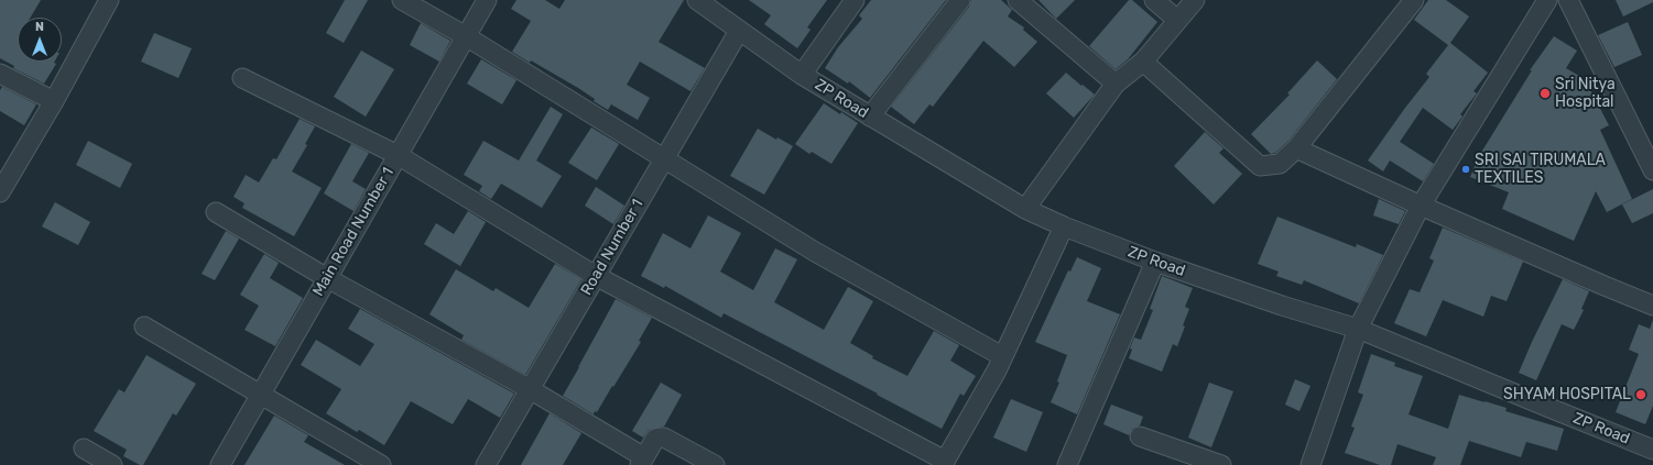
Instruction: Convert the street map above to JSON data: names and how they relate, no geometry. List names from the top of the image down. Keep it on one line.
{"streets":{"street":["ZP Road","Main Road Number 1","Road Number 1"]},"crossings":[["ZP Road","Road Number 1"]],"places":["Sri Nitya Hospital","SRI SAI TIRUMALA TEXTILES","SHYAM HOSPITAL"],"north":"top"}
